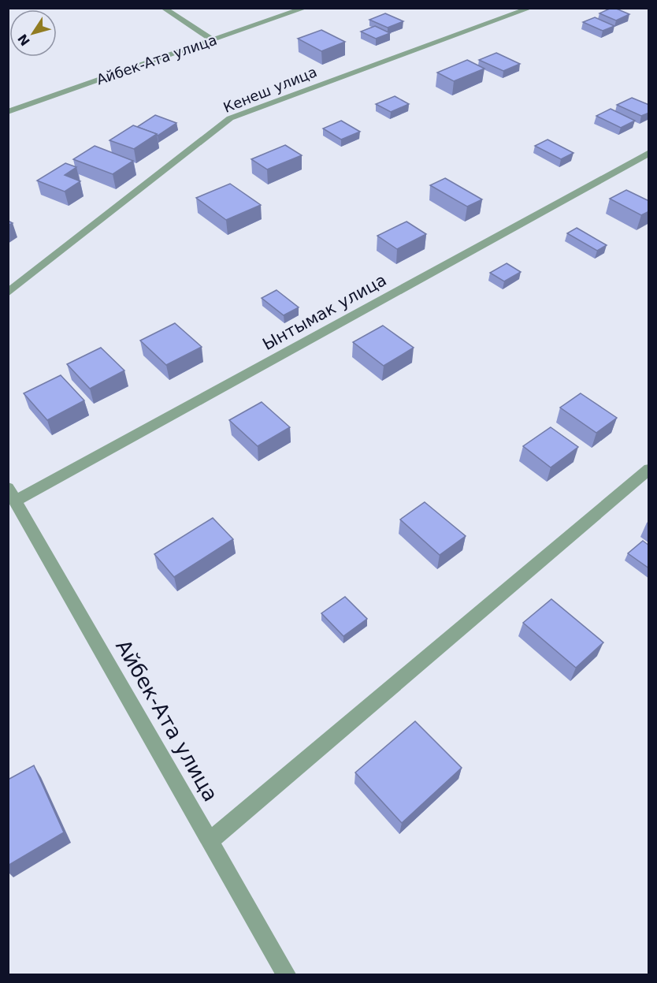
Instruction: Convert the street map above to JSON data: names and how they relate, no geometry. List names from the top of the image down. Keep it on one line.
{"streets":{"street":["Айбек-Ата улица","Кенеш улица","Ынтымак улица"]},"crossings":[["Айбек-Ата улица","Ынтымак улица"]],"north":"bottom left"}
